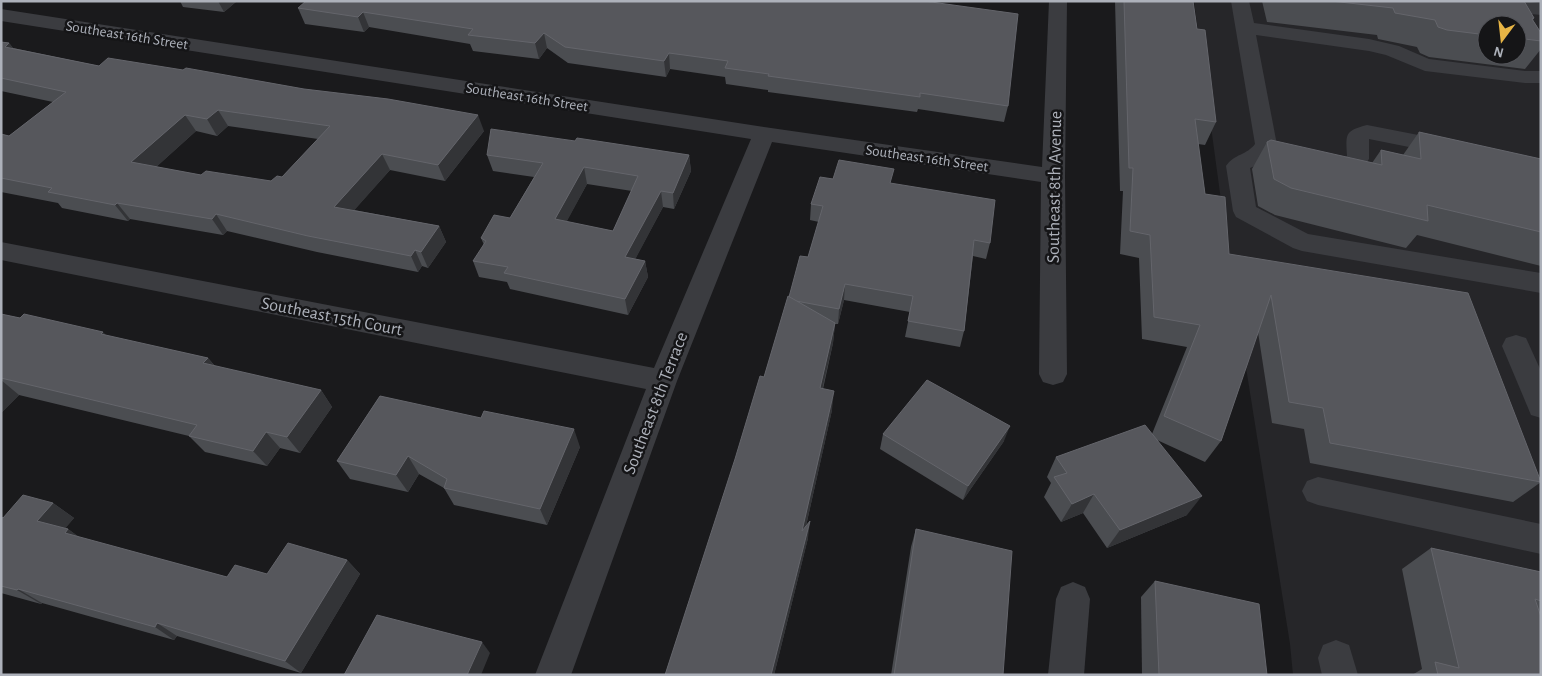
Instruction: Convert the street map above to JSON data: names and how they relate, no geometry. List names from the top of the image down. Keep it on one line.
{"streets":{"street":["Southeast 16th Street","Southeast 8th Avenue","Southeast 15th Court","Southeast 8th Terrace"]},"crossings":[["Southeast 16th Street","Southeast 8th Avenue"],["Southeast 16th Street","Southeast 8th Terrace"],["Southeast 15th Court","Southeast 8th Terrace"]],"north":"bottom"}
